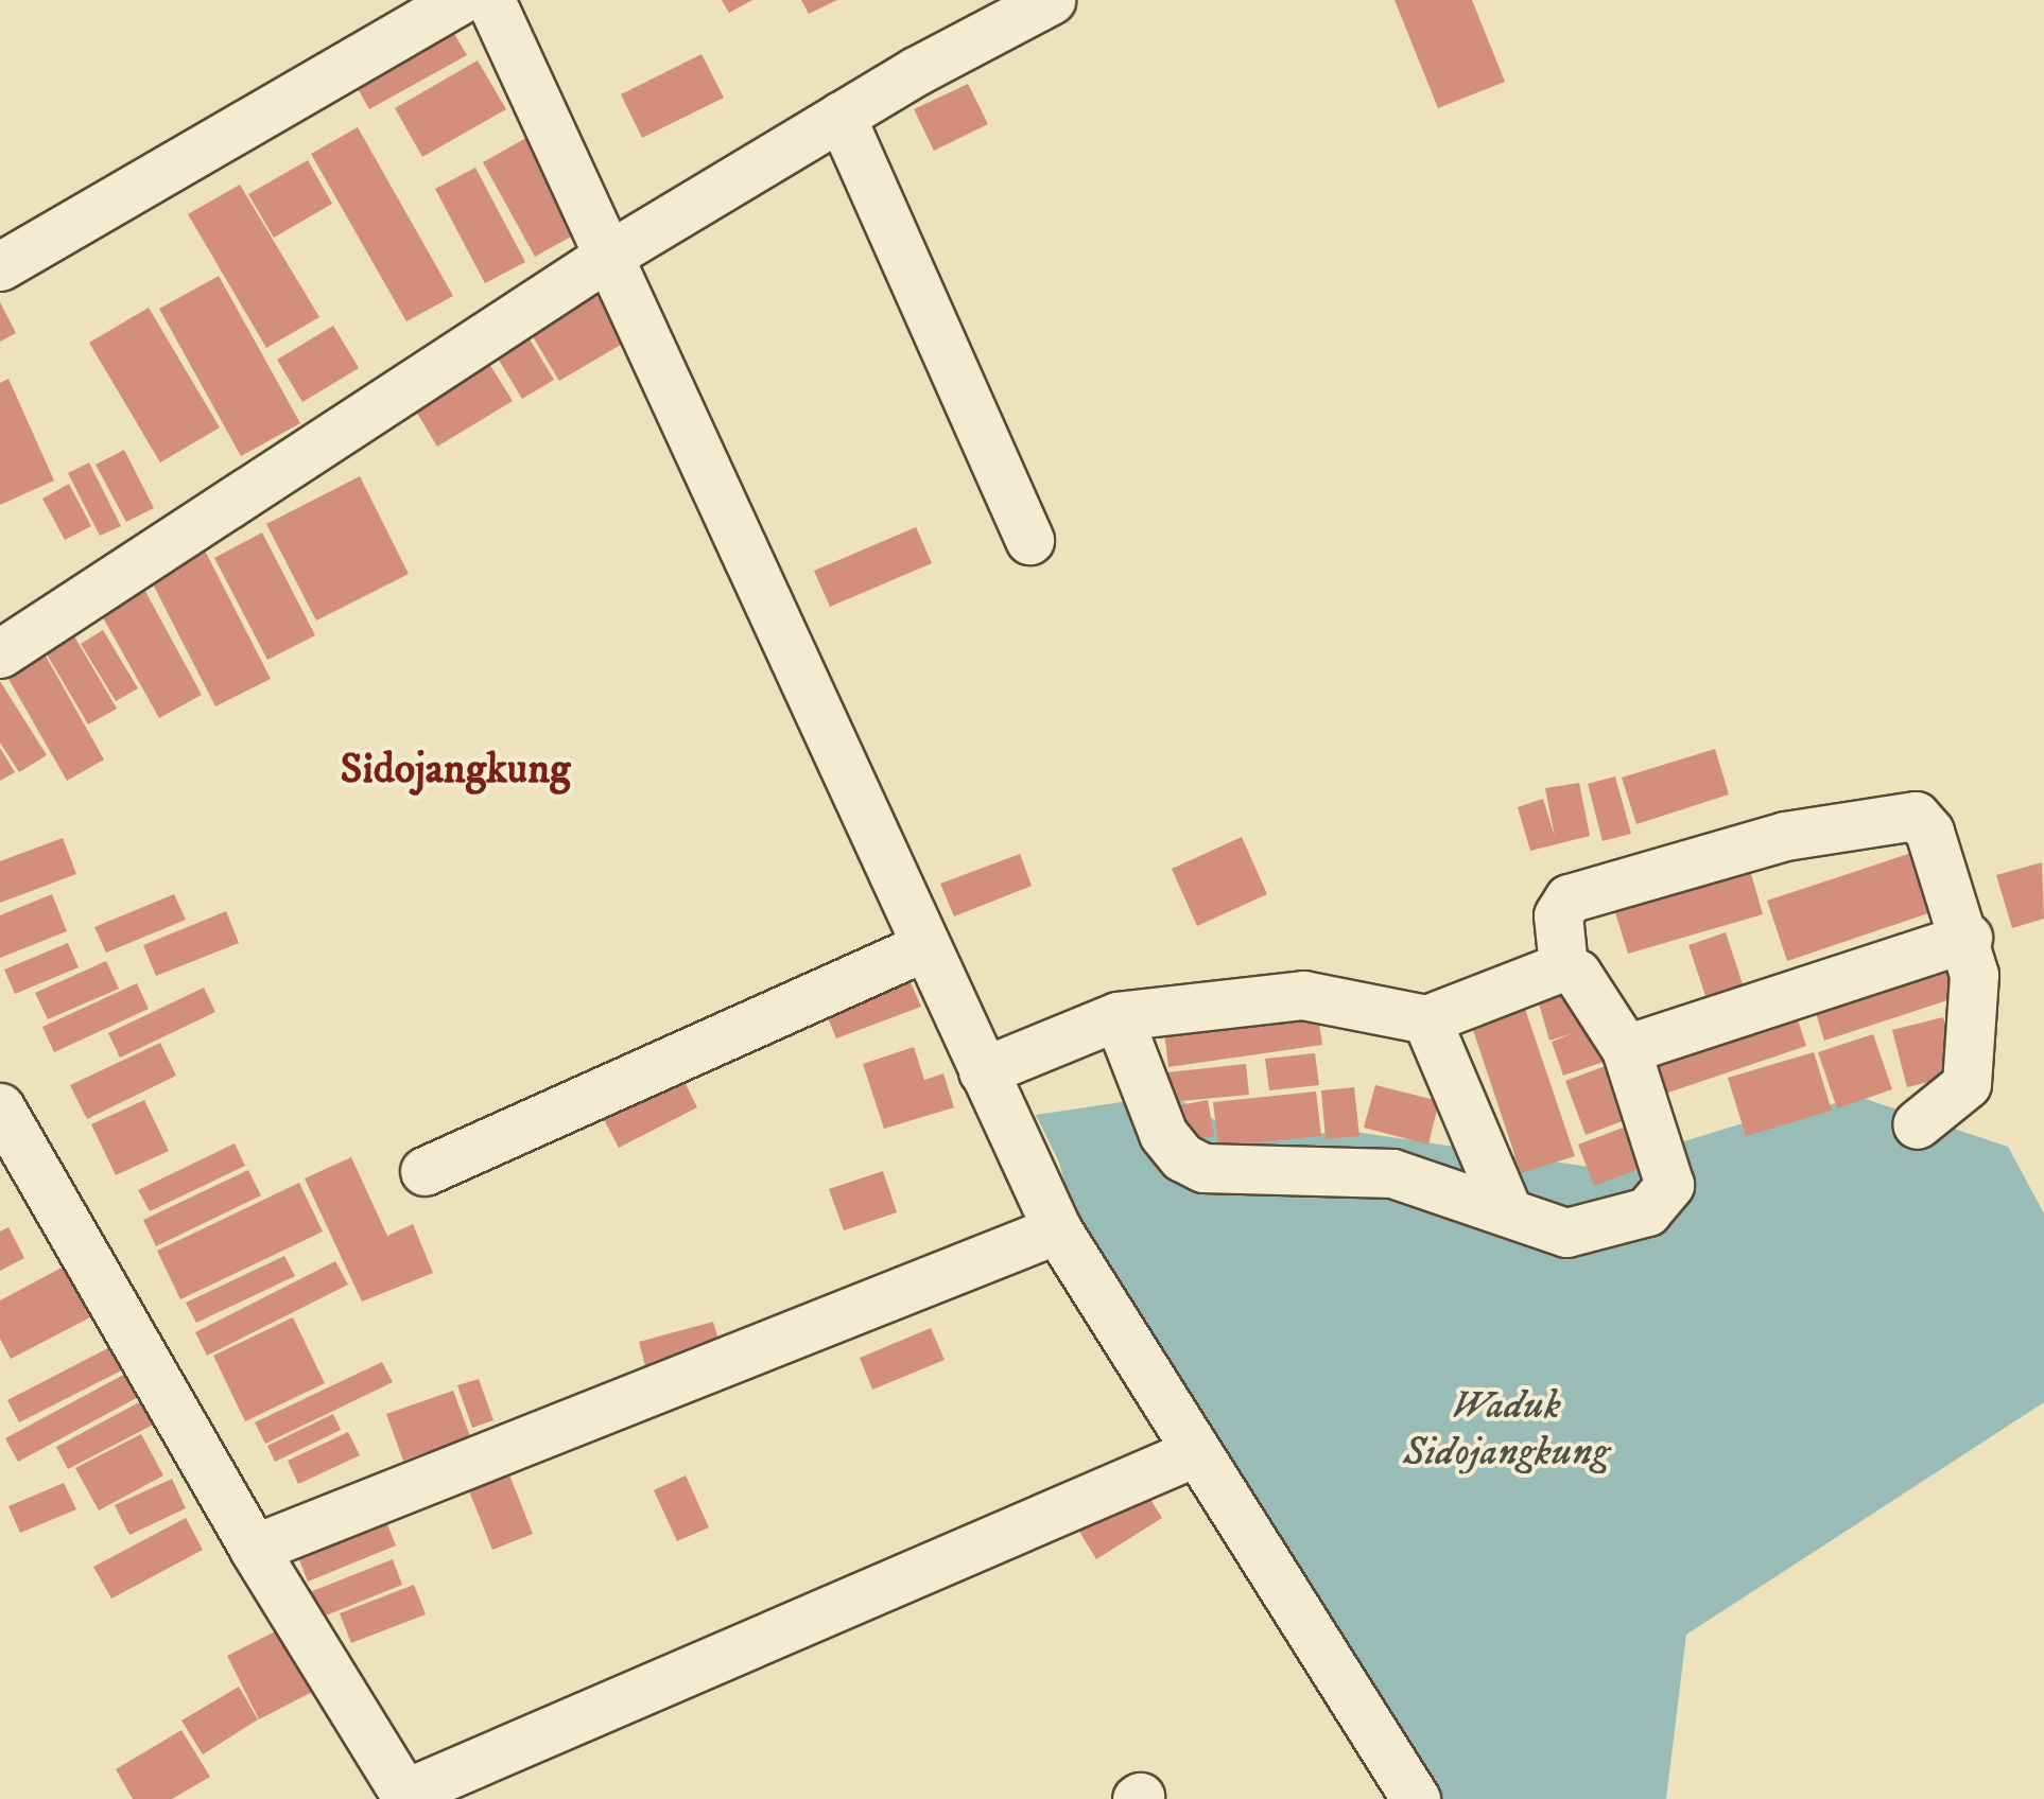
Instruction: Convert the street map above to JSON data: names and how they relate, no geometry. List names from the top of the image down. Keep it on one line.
{"districts":["Sidojangkung"],"water":["Waduk Sidojangkung"]}
